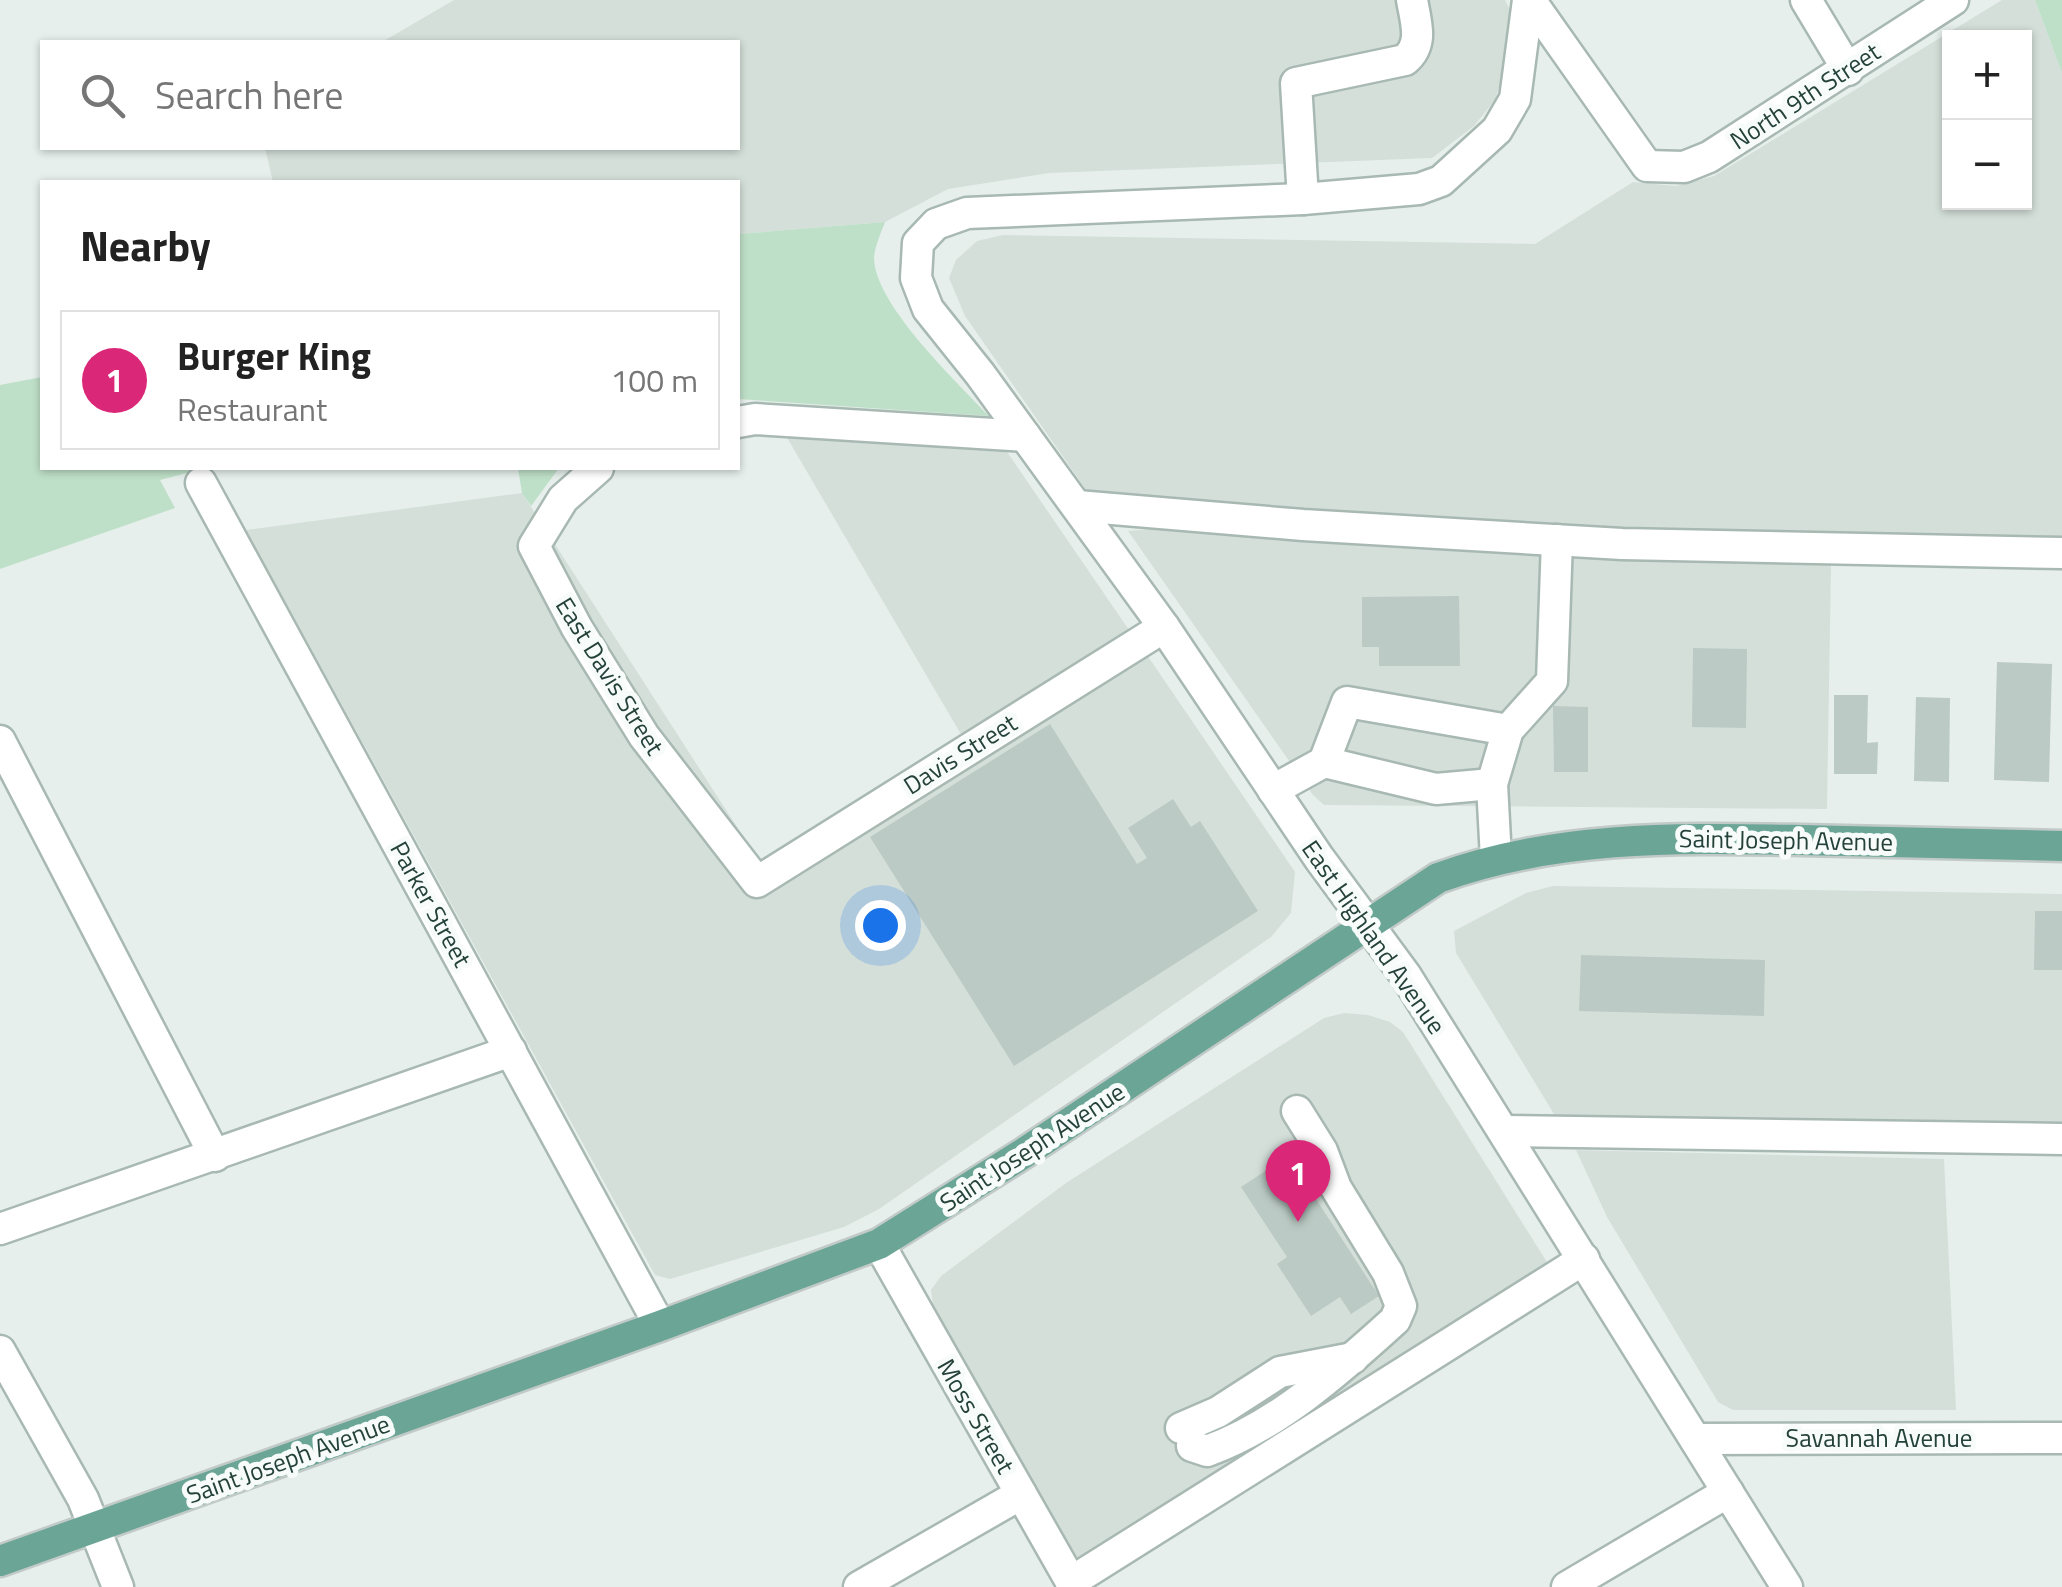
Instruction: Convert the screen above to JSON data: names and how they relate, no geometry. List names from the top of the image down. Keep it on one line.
{"streets":{"main road":["Saint Joseph Avenue"],"street":["North 9th Street","East Davis Street","Davis Street","Parker Street","East Highland Avenue","Moss Street","Savannah Avenue"]},"crossings":[["East Davis Street","Davis Street"],["Davis Street","East Highland Avenue"],["Saint Joseph Avenue","Parker Street"],["Saint Joseph Avenue","East Highland Avenue"],["Saint Joseph Avenue","Moss Street"],["East Highland Avenue","Savannah Avenue"]],"page":{"map_buttons":["+","−"],"search":"Search here","heading":"Nearby","list":[{"mark":"1","name":"Burger King","note":"Restaurant","value":"100 m"}],"pins":"1"}}
